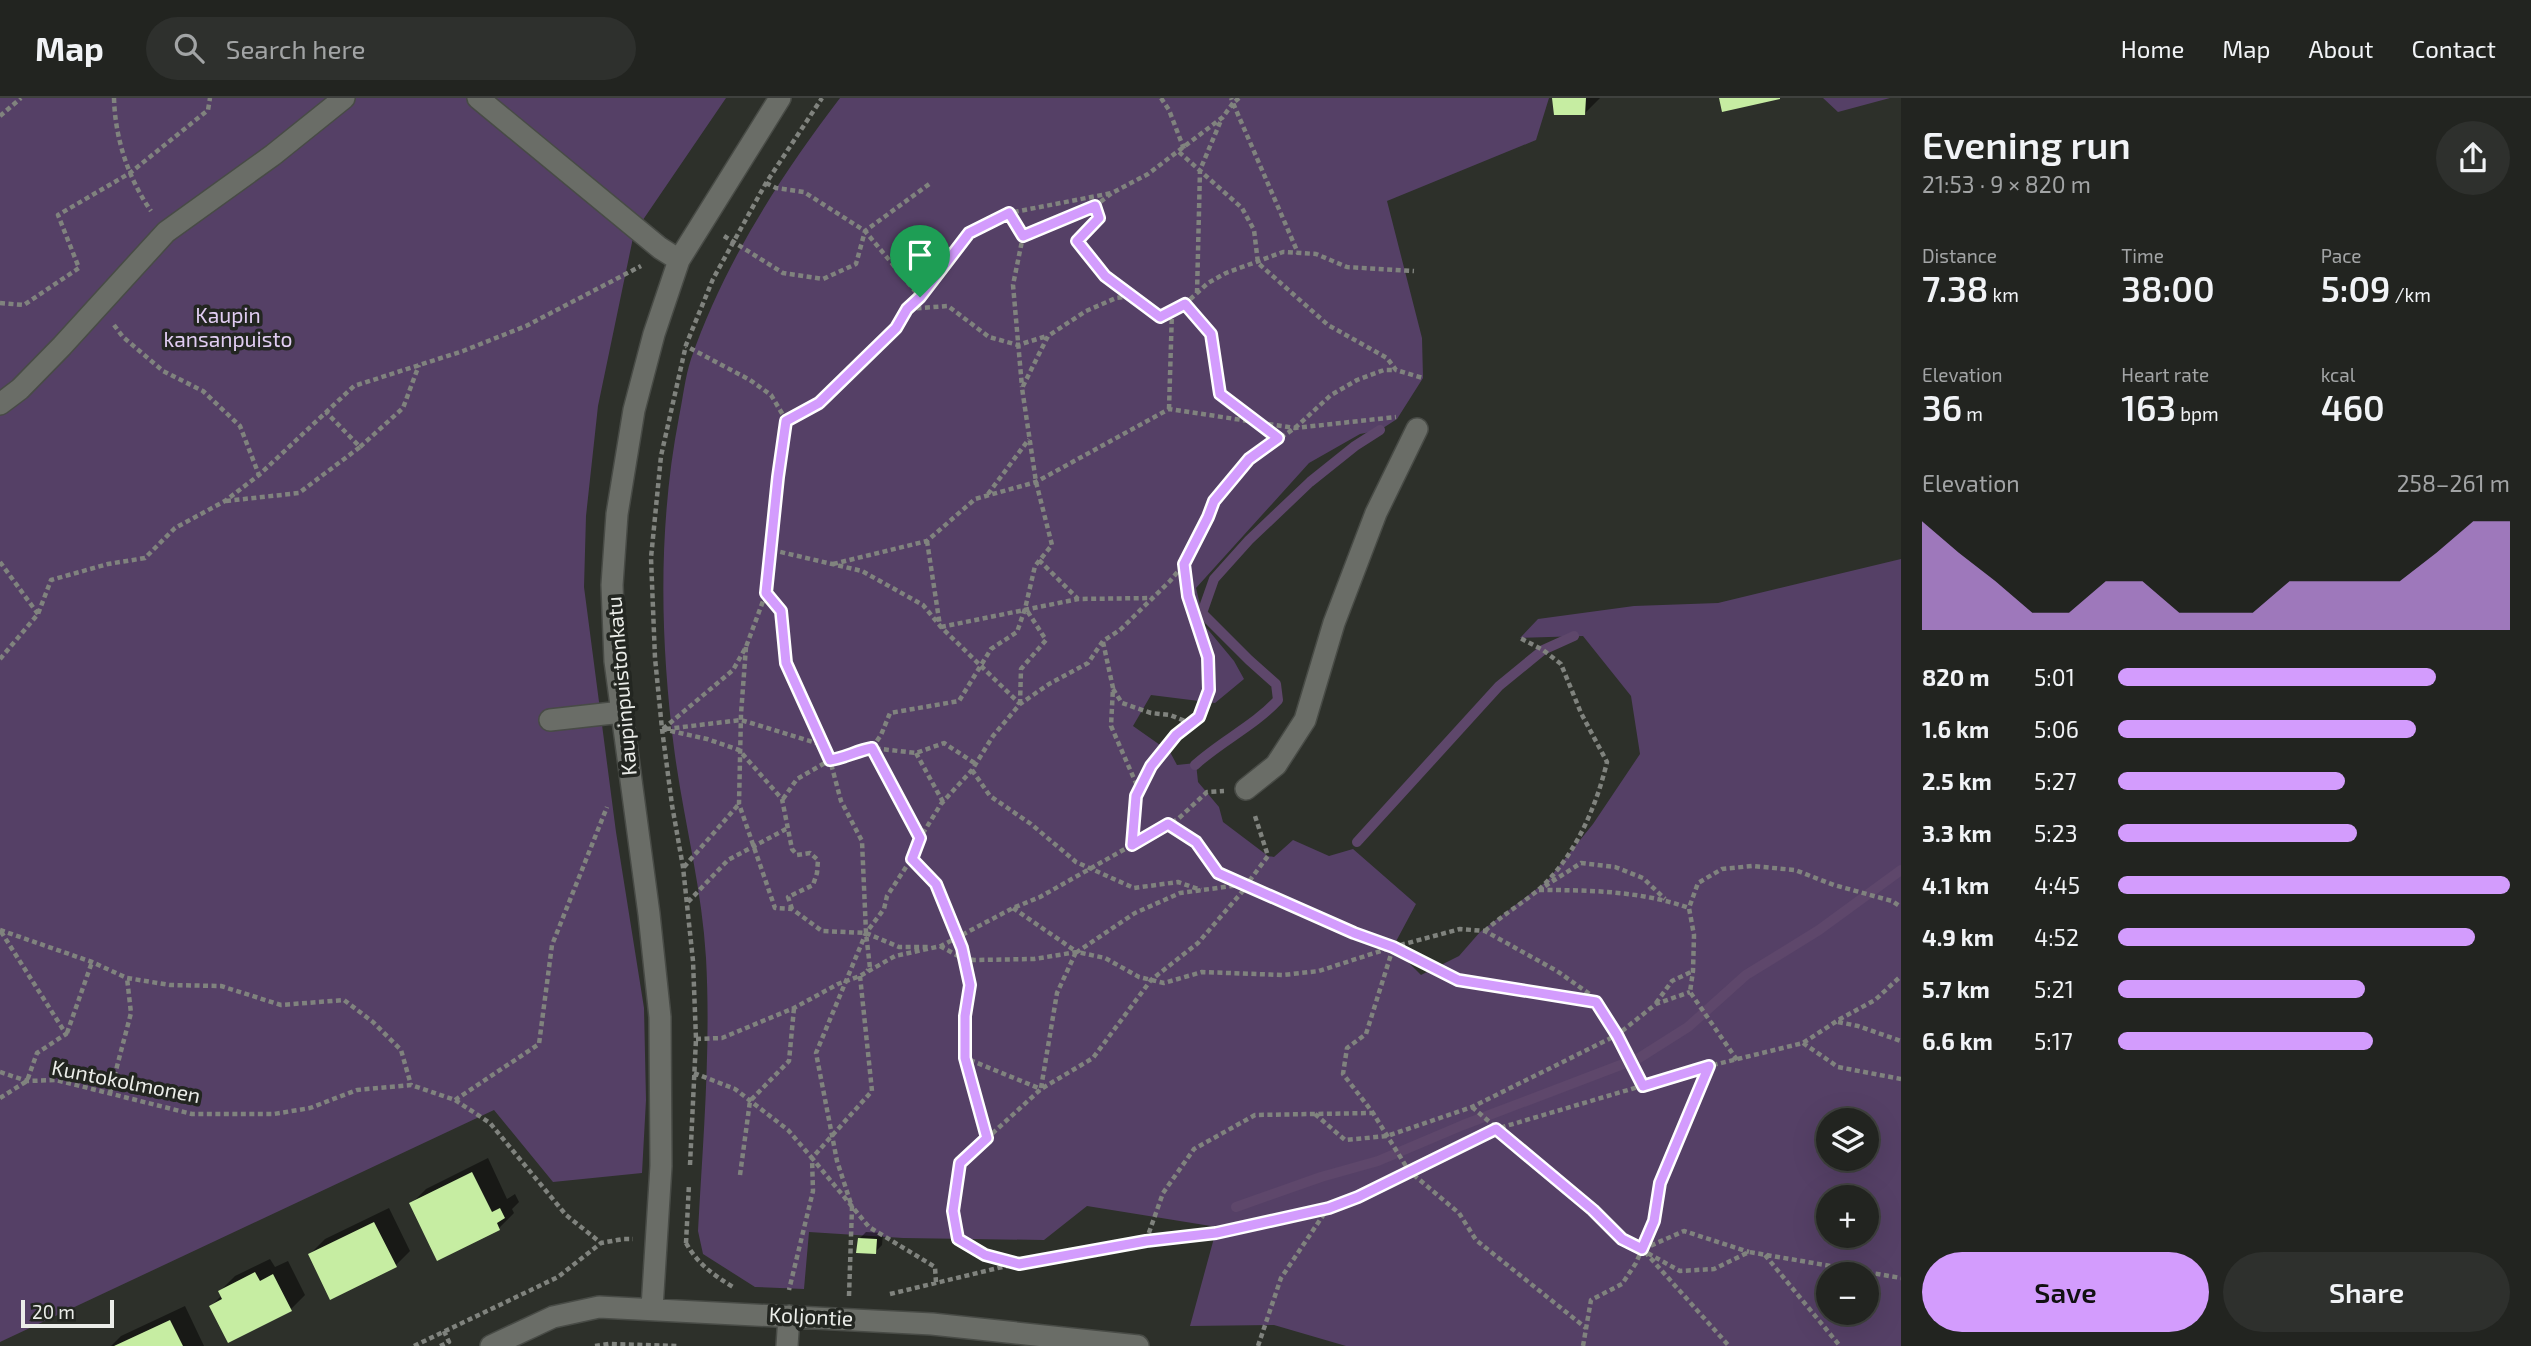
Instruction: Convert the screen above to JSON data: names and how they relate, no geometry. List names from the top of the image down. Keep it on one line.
{"streets":{"street":["Kaupinpuistonkatu","Koljontie"],"path":["Kuntokolmonen"]},"crossings":[["Kaupinpuistonkatu","Koljontie"]],"parks":["Kaupin kansanpuisto"],"scale_bar":"20 m","page":{"header":"Map","search":"Search here","nav":["Home","Map","About","Contact"],"heading":["Evening run","21:53 · 9 × 820 m"],"stats":[["Distance","7.38 km"],["Time","38:00"],["Pace","5:09 /km"],["Elevation","36 m"],["Heart rate","163 bpm"],["kcal","460"]],"chart":["Elevation","258–261 m"],"list":[{"name":"820 m","note":"5:01"},{"name":"1.6 km","note":"5:06"},{"name":"2.5 km","note":"5:27"},{"name":"3.3 km","note":"5:23"},{"name":"4.1 km","note":"4:45"},{"name":"4.9 km","note":"4:52"},{"name":"5.7 km","note":"5:21"},{"name":"6.6 km","note":"5:17"}],"map_buttons":["+","−"],"buttons":["Save","Share"],"scale":"20 m"}}
